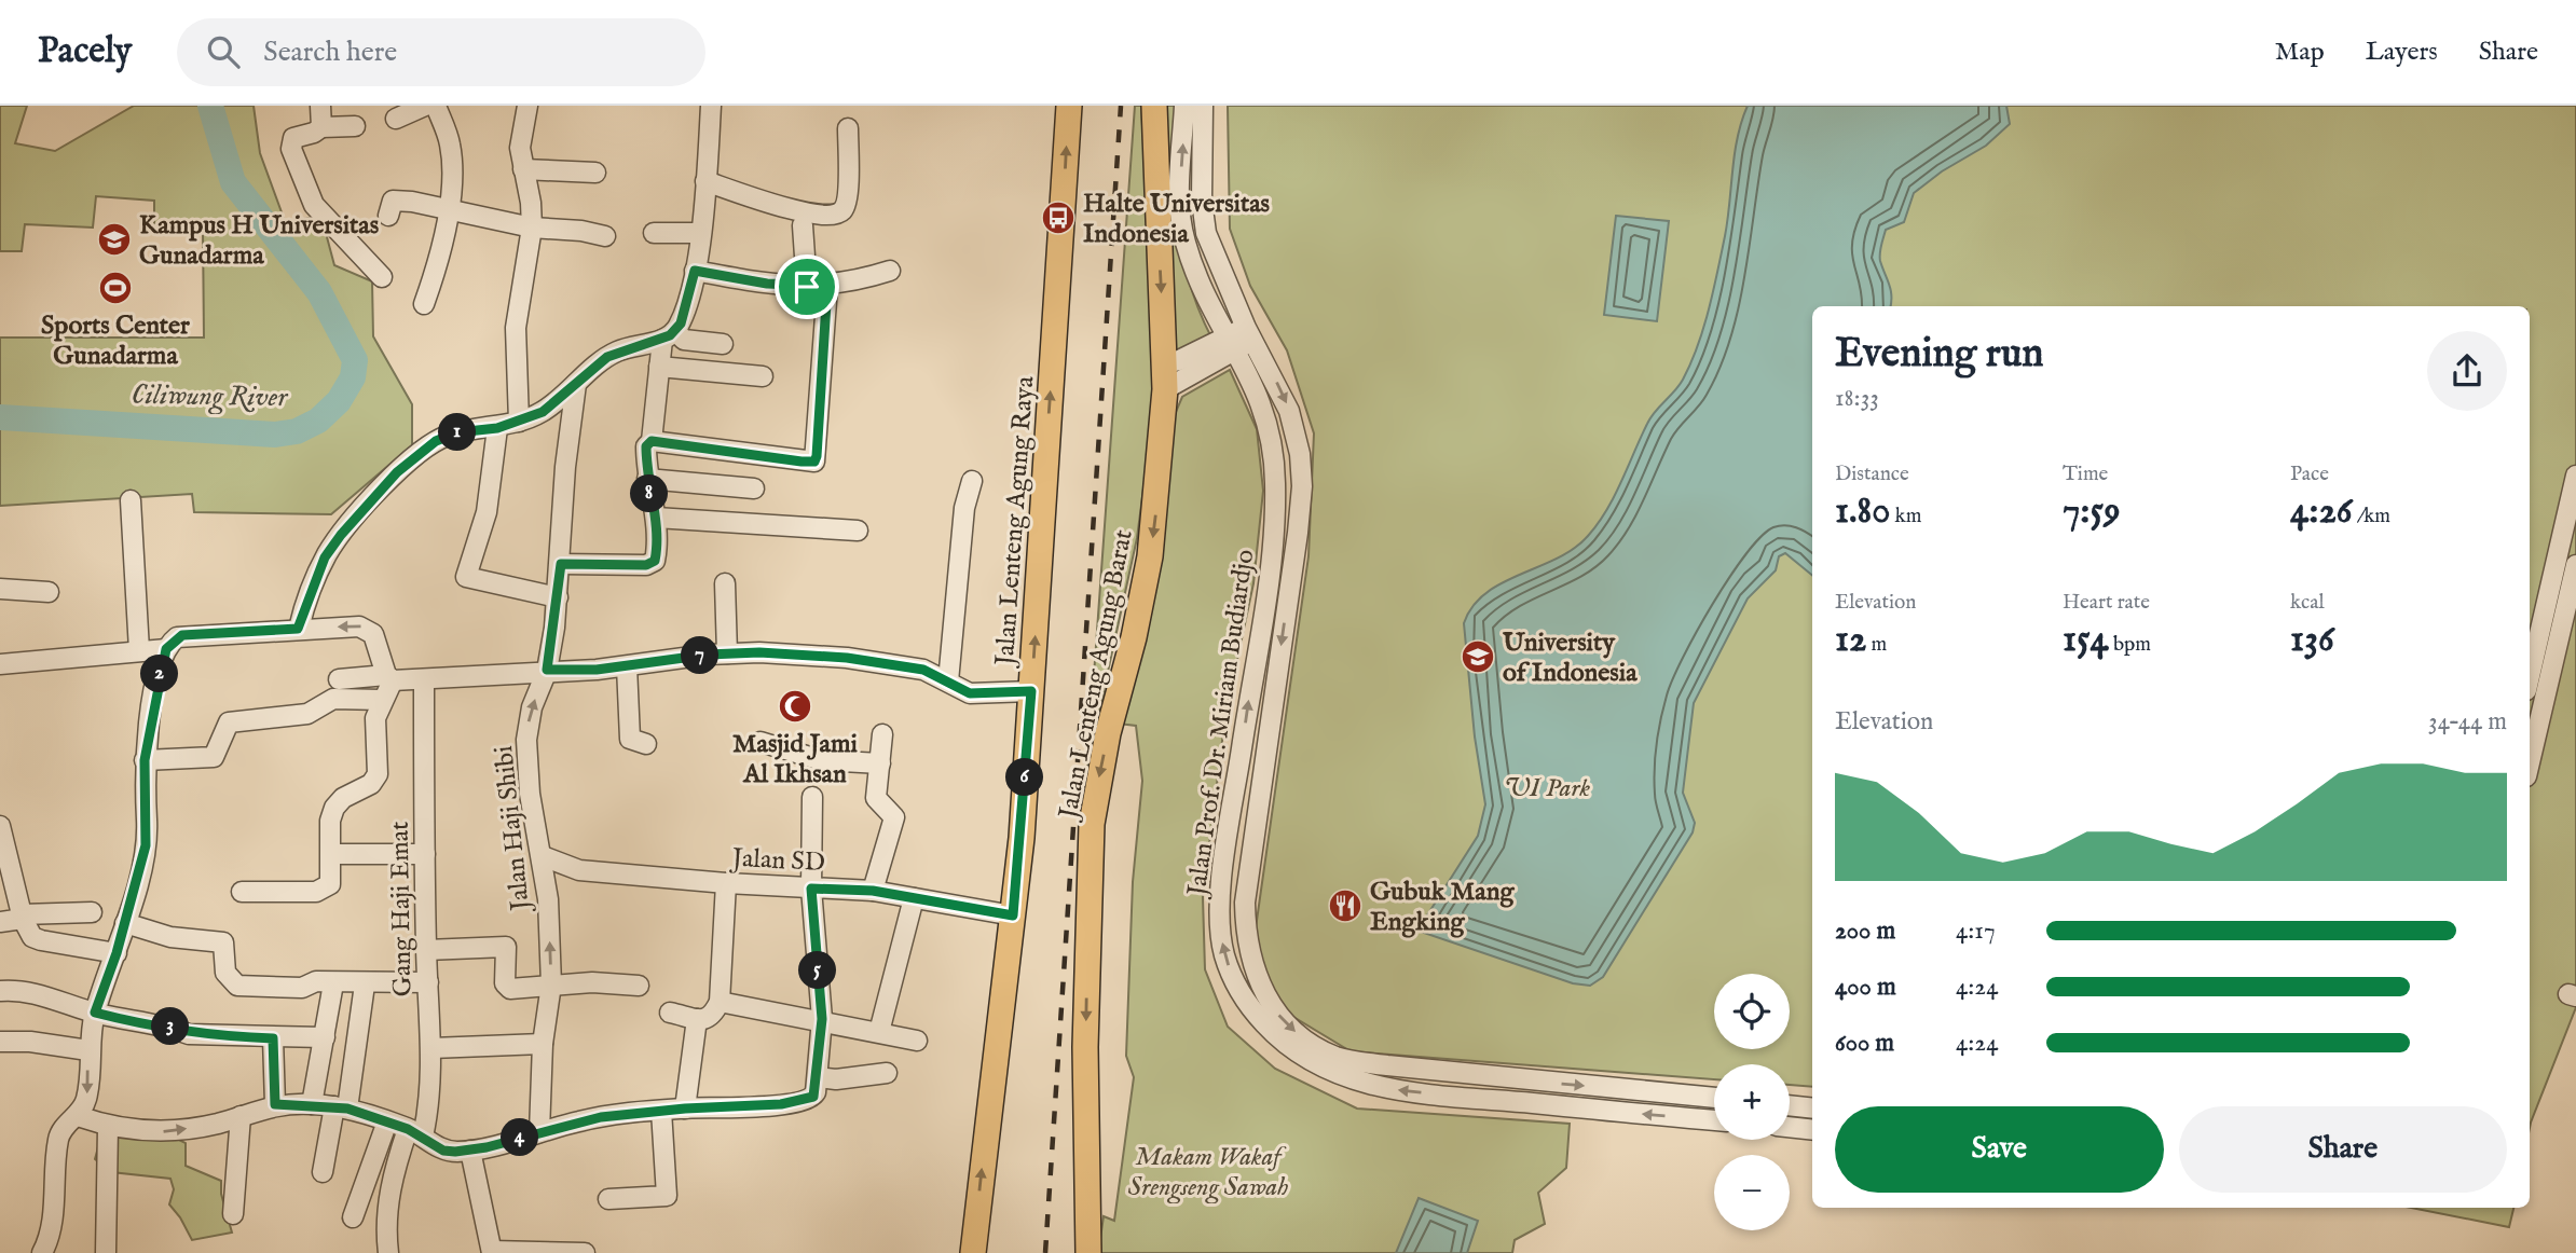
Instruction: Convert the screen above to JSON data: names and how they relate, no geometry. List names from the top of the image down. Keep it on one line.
{"streets":{"main road":["Jalan Lenteng Agung Raya","Jalan Lenteng Agung Barat"],"street":["Jalan Prof. Dr. Miriam Budiardjo","Jalan Haji Shibi","Jalan SD","Gang Haji Emat"]},"crossings":[["Jalan Lenteng Agung Raya","Jalan SD"],["Jalan Haji Shibi","Jalan SD"]],"one_way":["Jalan Lenteng Agung Raya","Jalan Lenteng Agung Barat","Jalan Haji Shibi"],"water":["Ciliwung River"],"parks":["UI Park","Makam Wakaf Srengseng Sawah"],"places":{"bus stop":["Halte Universitas Indonesia"],"school or university":["Kampus H Universitas Gunadarma","University of Indonesia"],"sports":["Sports Center Gunadarma"],"mosque":["Masjid Jami Al Ikhsan"],"restaurant":["Gubuk Mang Engking"]},"page":{"header":"Pacely","search":"Search here","nav":["Map","Layers","Share"],"heading":["Evening run","18:33"],"pins":["1","8","7","2","6","5","3","4"],"stats":[["Distance","1.80 km"],["Time","7:59"],["Pace","4:26 /km"],["Elevation","12 m"],["Heart rate","154 bpm"],["kcal","136"]],"chart":["Elevation","34–44 m"],"list":[{"name":"200 m","note":"4:17"},{"name":"400 m","note":"4:24"},{"name":"600 m","note":"4:24"}],"map_buttons":["+","−"],"buttons":["Save","Share"]}}
